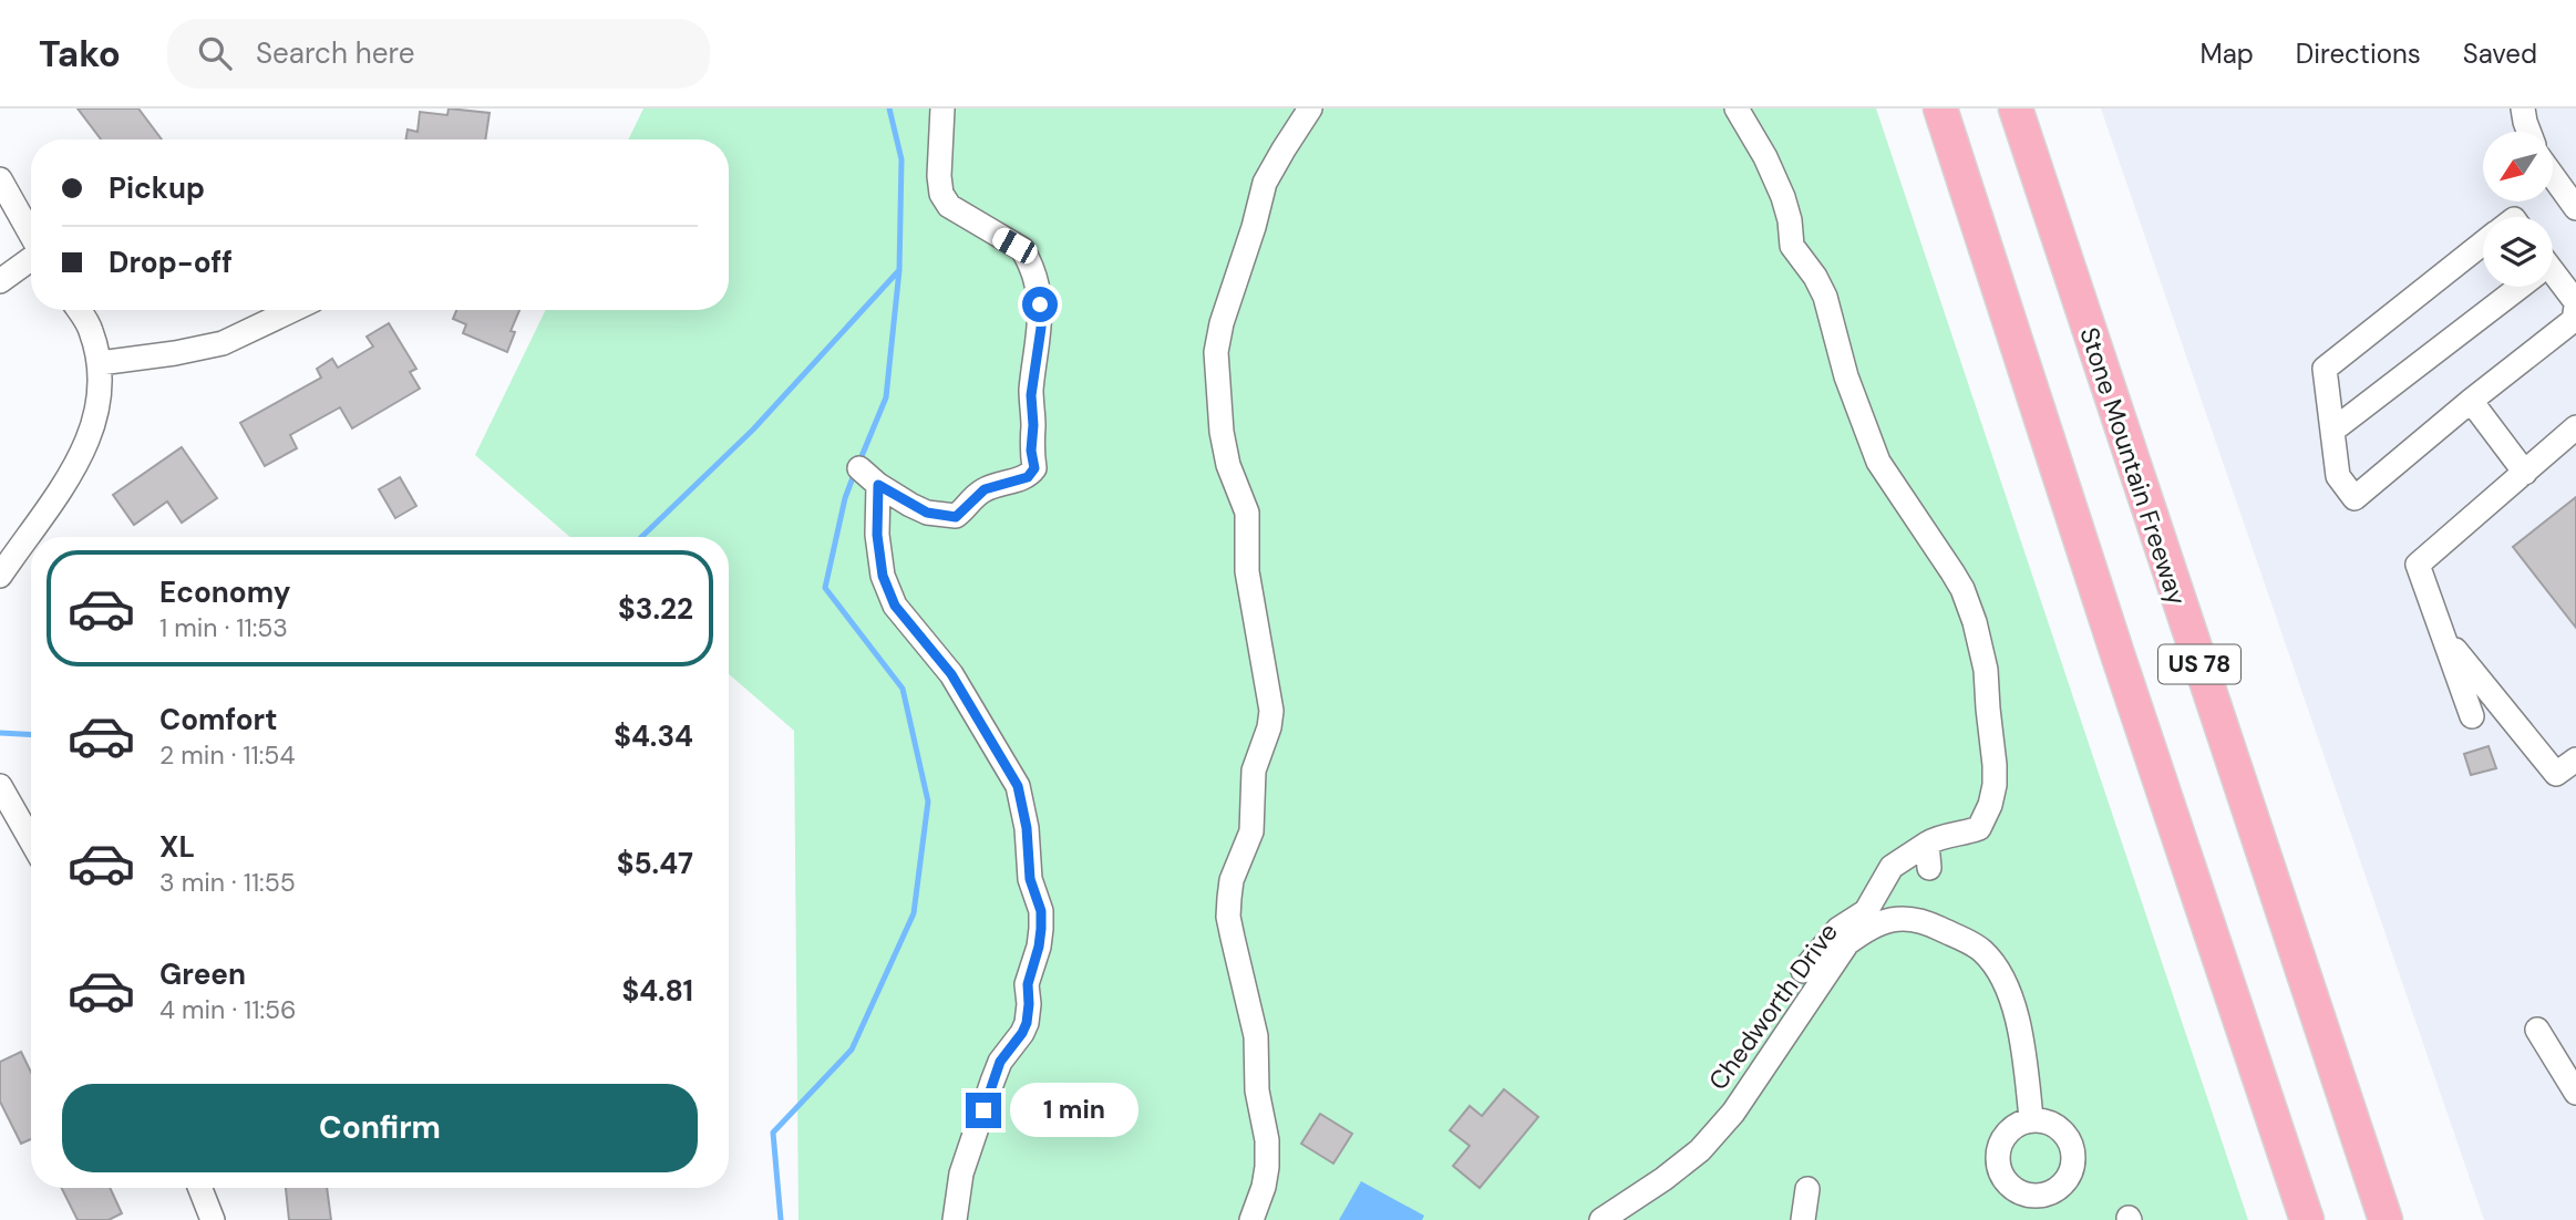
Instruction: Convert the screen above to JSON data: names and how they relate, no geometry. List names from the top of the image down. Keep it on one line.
{"streets":{"highway":["Stone Mountain Freeway","US 78"],"street":["Chedworth Drive"]},"north":"bottom left","page":{"header":"Tako","search":"Search here","nav":["Map","Directions","Saved"],"banner":["Pickup","Drop-off"],"list":[{"name":"Economy","note":"1 min · 11:53","value":"$3.22"},{"name":"Comfort","note":"2 min · 11:54","value":"$4.34"},{"name":"XL","note":"3 min · 11:55","value":"$5.47"},{"name":"Green","note":"4 min · 11:56","value":"$4.81"}],"buttons":"Confirm","bubble":"1 min"}}
